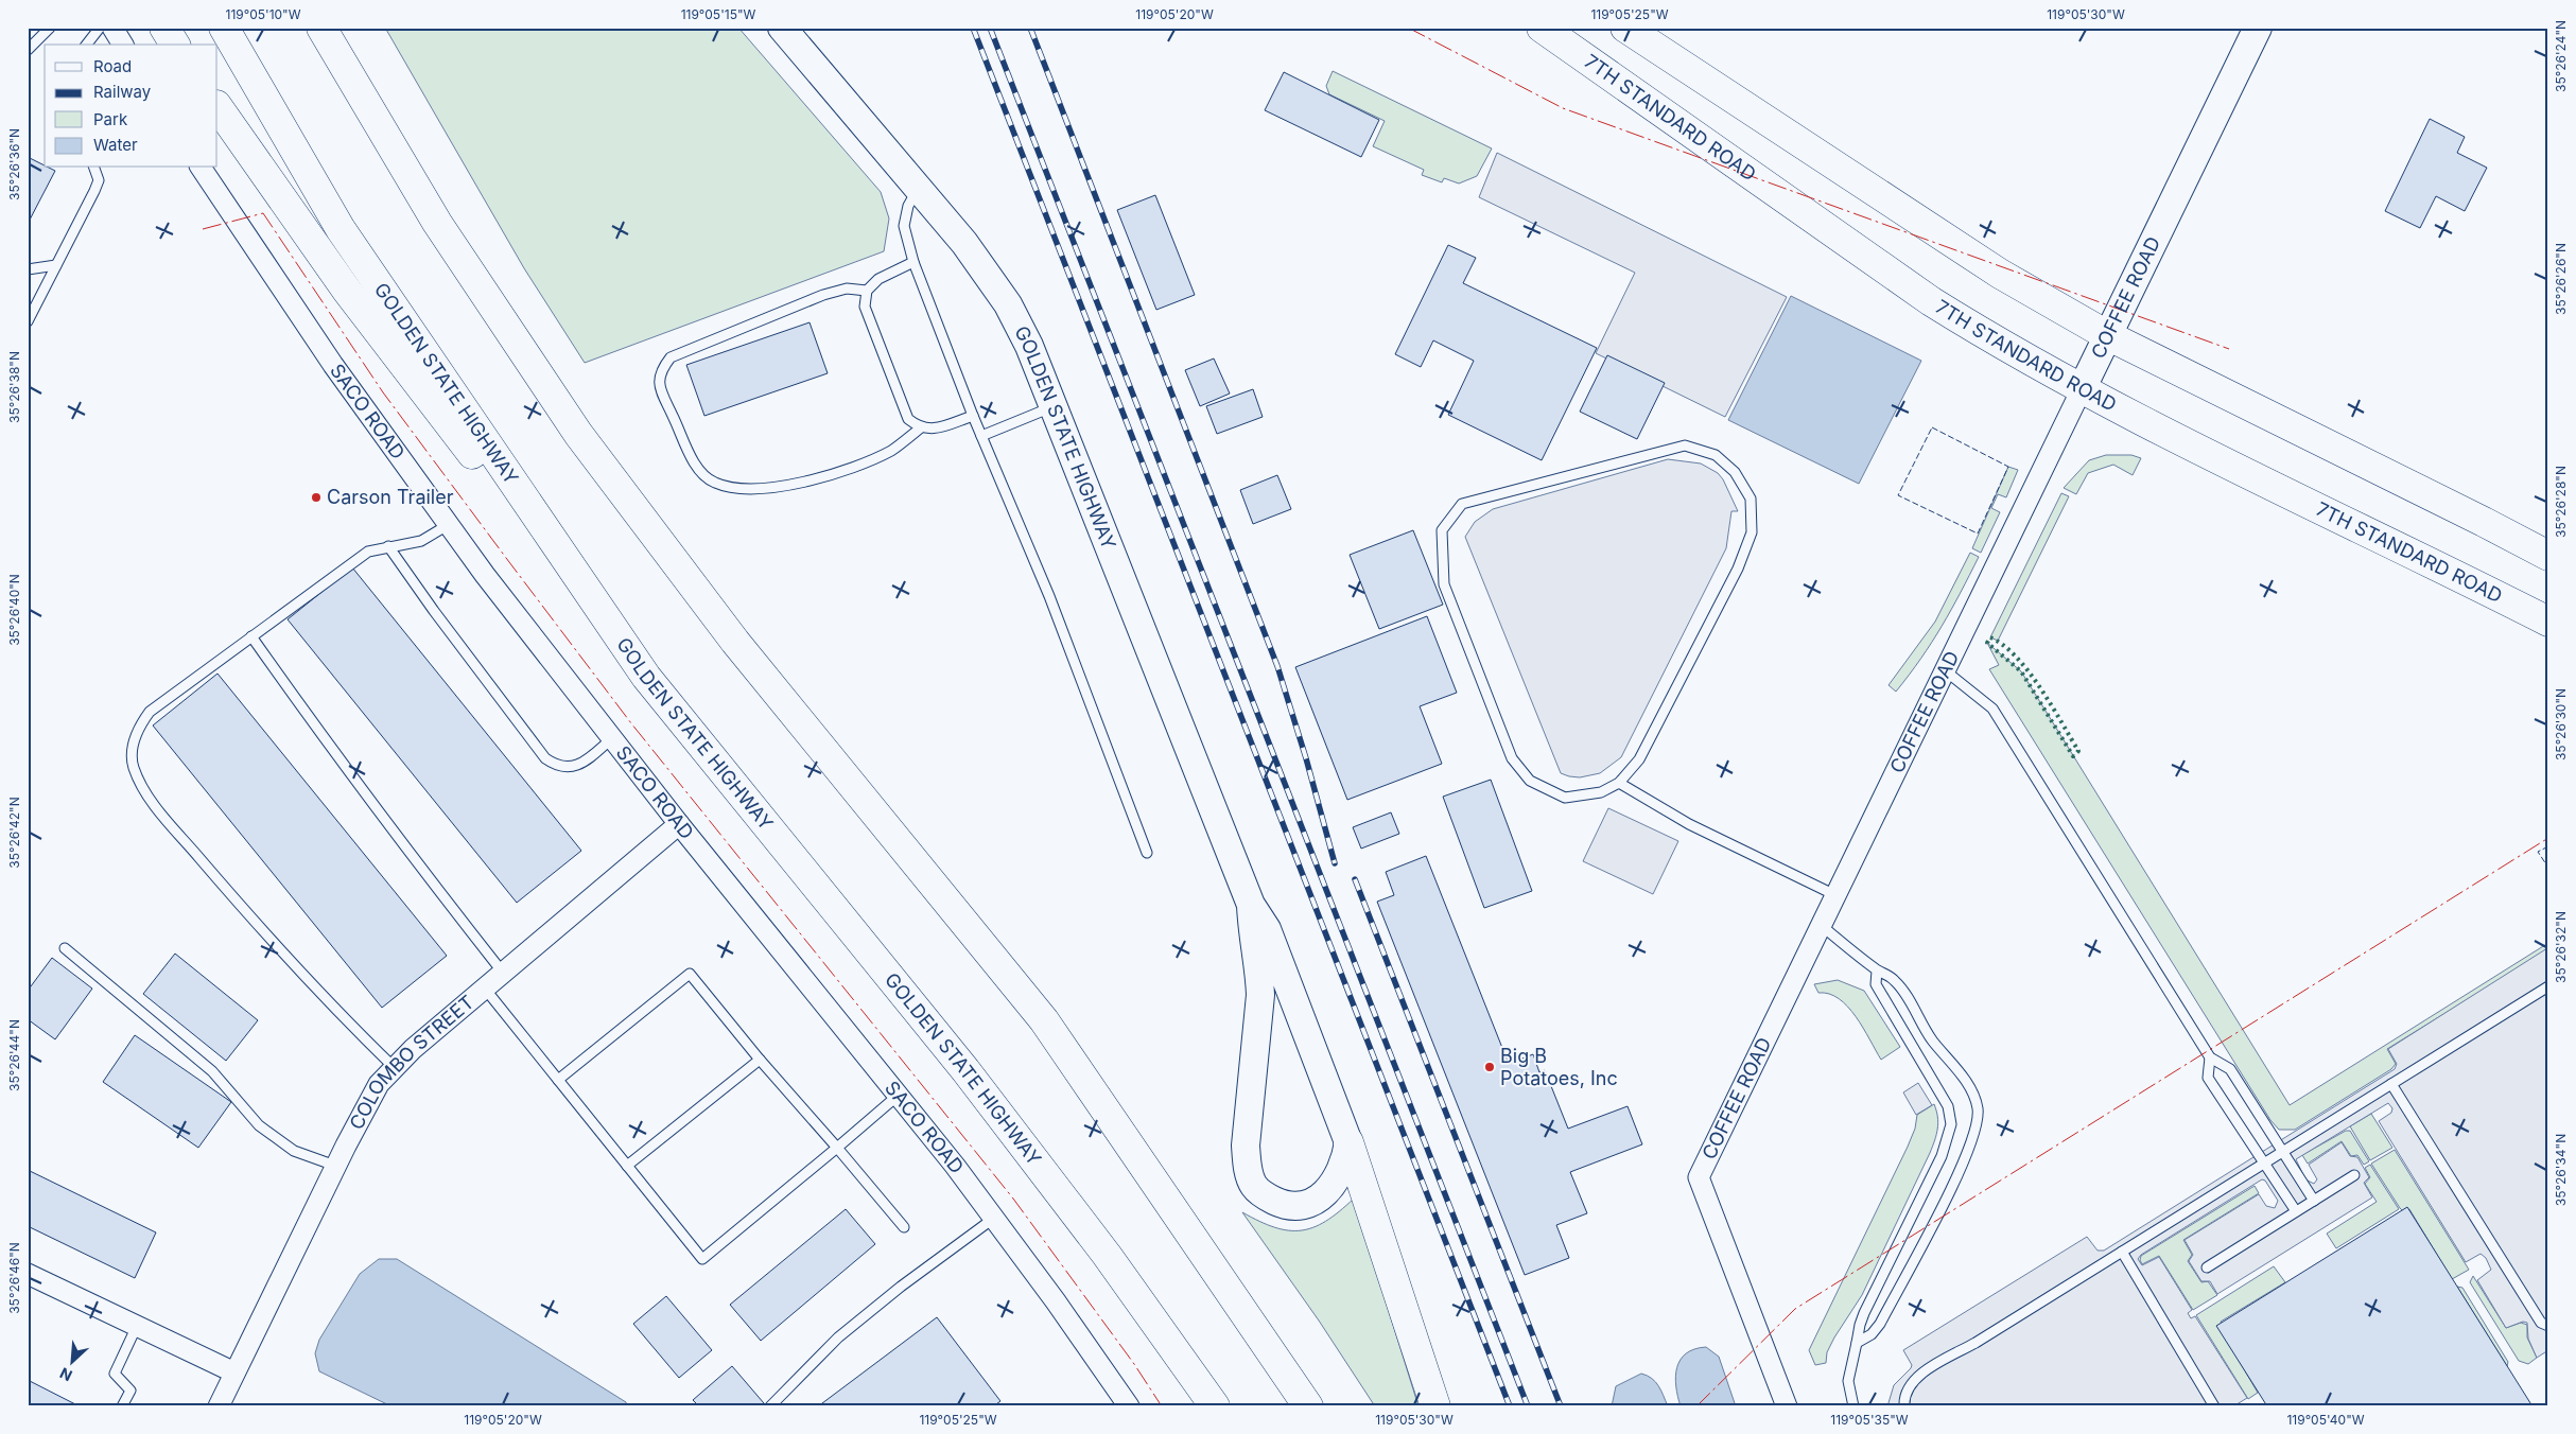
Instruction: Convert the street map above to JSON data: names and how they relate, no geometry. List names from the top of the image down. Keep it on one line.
{"streets":{"main road":["7TH STANDARD ROAD","COFFEE ROAD","GOLDEN STATE HIGHWAY"],"street":["SACO ROAD","COLOMBO STREET"]},"crossings":[["7TH STANDARD ROAD","COFFEE ROAD"],["SACO ROAD","COLOMBO STREET"]],"places":["Carson Trailer","Big B Potatoes, Inc"],"legend":["Road","Railway","Park","Water"],"north":"bottom left","coordinates":["119°05'10\"W","119°05'15\"W","119°05'20\"W","119°05'25\"W","119°05'30\"W","35°26'24\"N","35°26'36\"N","35°26'26\"N","35°26'38\"N","35°26'28\"N","35°26'40\"N","35°26'30\"N","35°26'42\"N","35°26'32\"N","35°26'44\"N","35°26'34\"N","35°26'46\"N","119°05'35\"W","119°05'40\"W"]}
